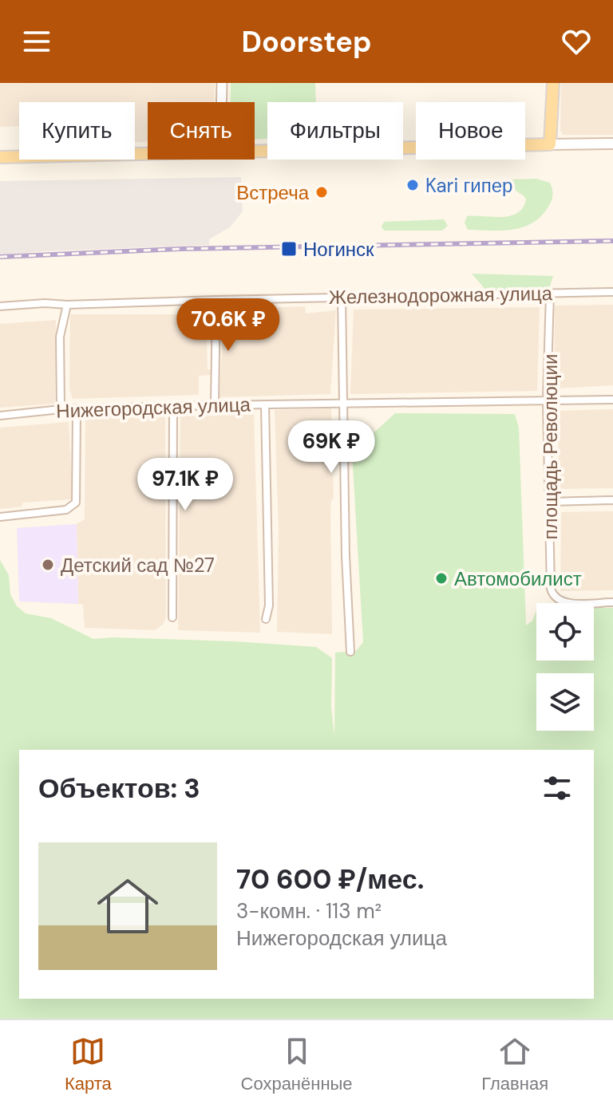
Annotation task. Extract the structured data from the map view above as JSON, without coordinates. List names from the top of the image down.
{
  "streets": {
    "street": ["Железнодорожная улица", "Нижегородская улица", "площадь Революции"]
  },
  "crossings": [
    ["Железнодорожная улица", "площадь Революции"],
    ["Нижегородская улица", "площадь Революции"]
  ],
  "places": {
    "other": [
      "Kari гипер",
      "Встреча",
      "Детский сад №27",
      "Автомобилист"
    ],
    "transit": ["Ногинск"]
  },
  "page": {
    "header": "Doorstep",
    "chip": [
      "Купить",
      "Снять",
      "Фильтры",
      "Новое"
    ],
    "price": ["70.6K ₽", "69K ₽", "97.1K ₽"],
    "heading": "Объектов: 3",
    "list": [
      {
        "name": "70 600 ₽/мес.",
        "note": "3-комн. · 113 m² · Нижегородская улица"
      }
    ],
    "tabs": ["Карта", "Сохранённые", "Главная"]
  }
}
